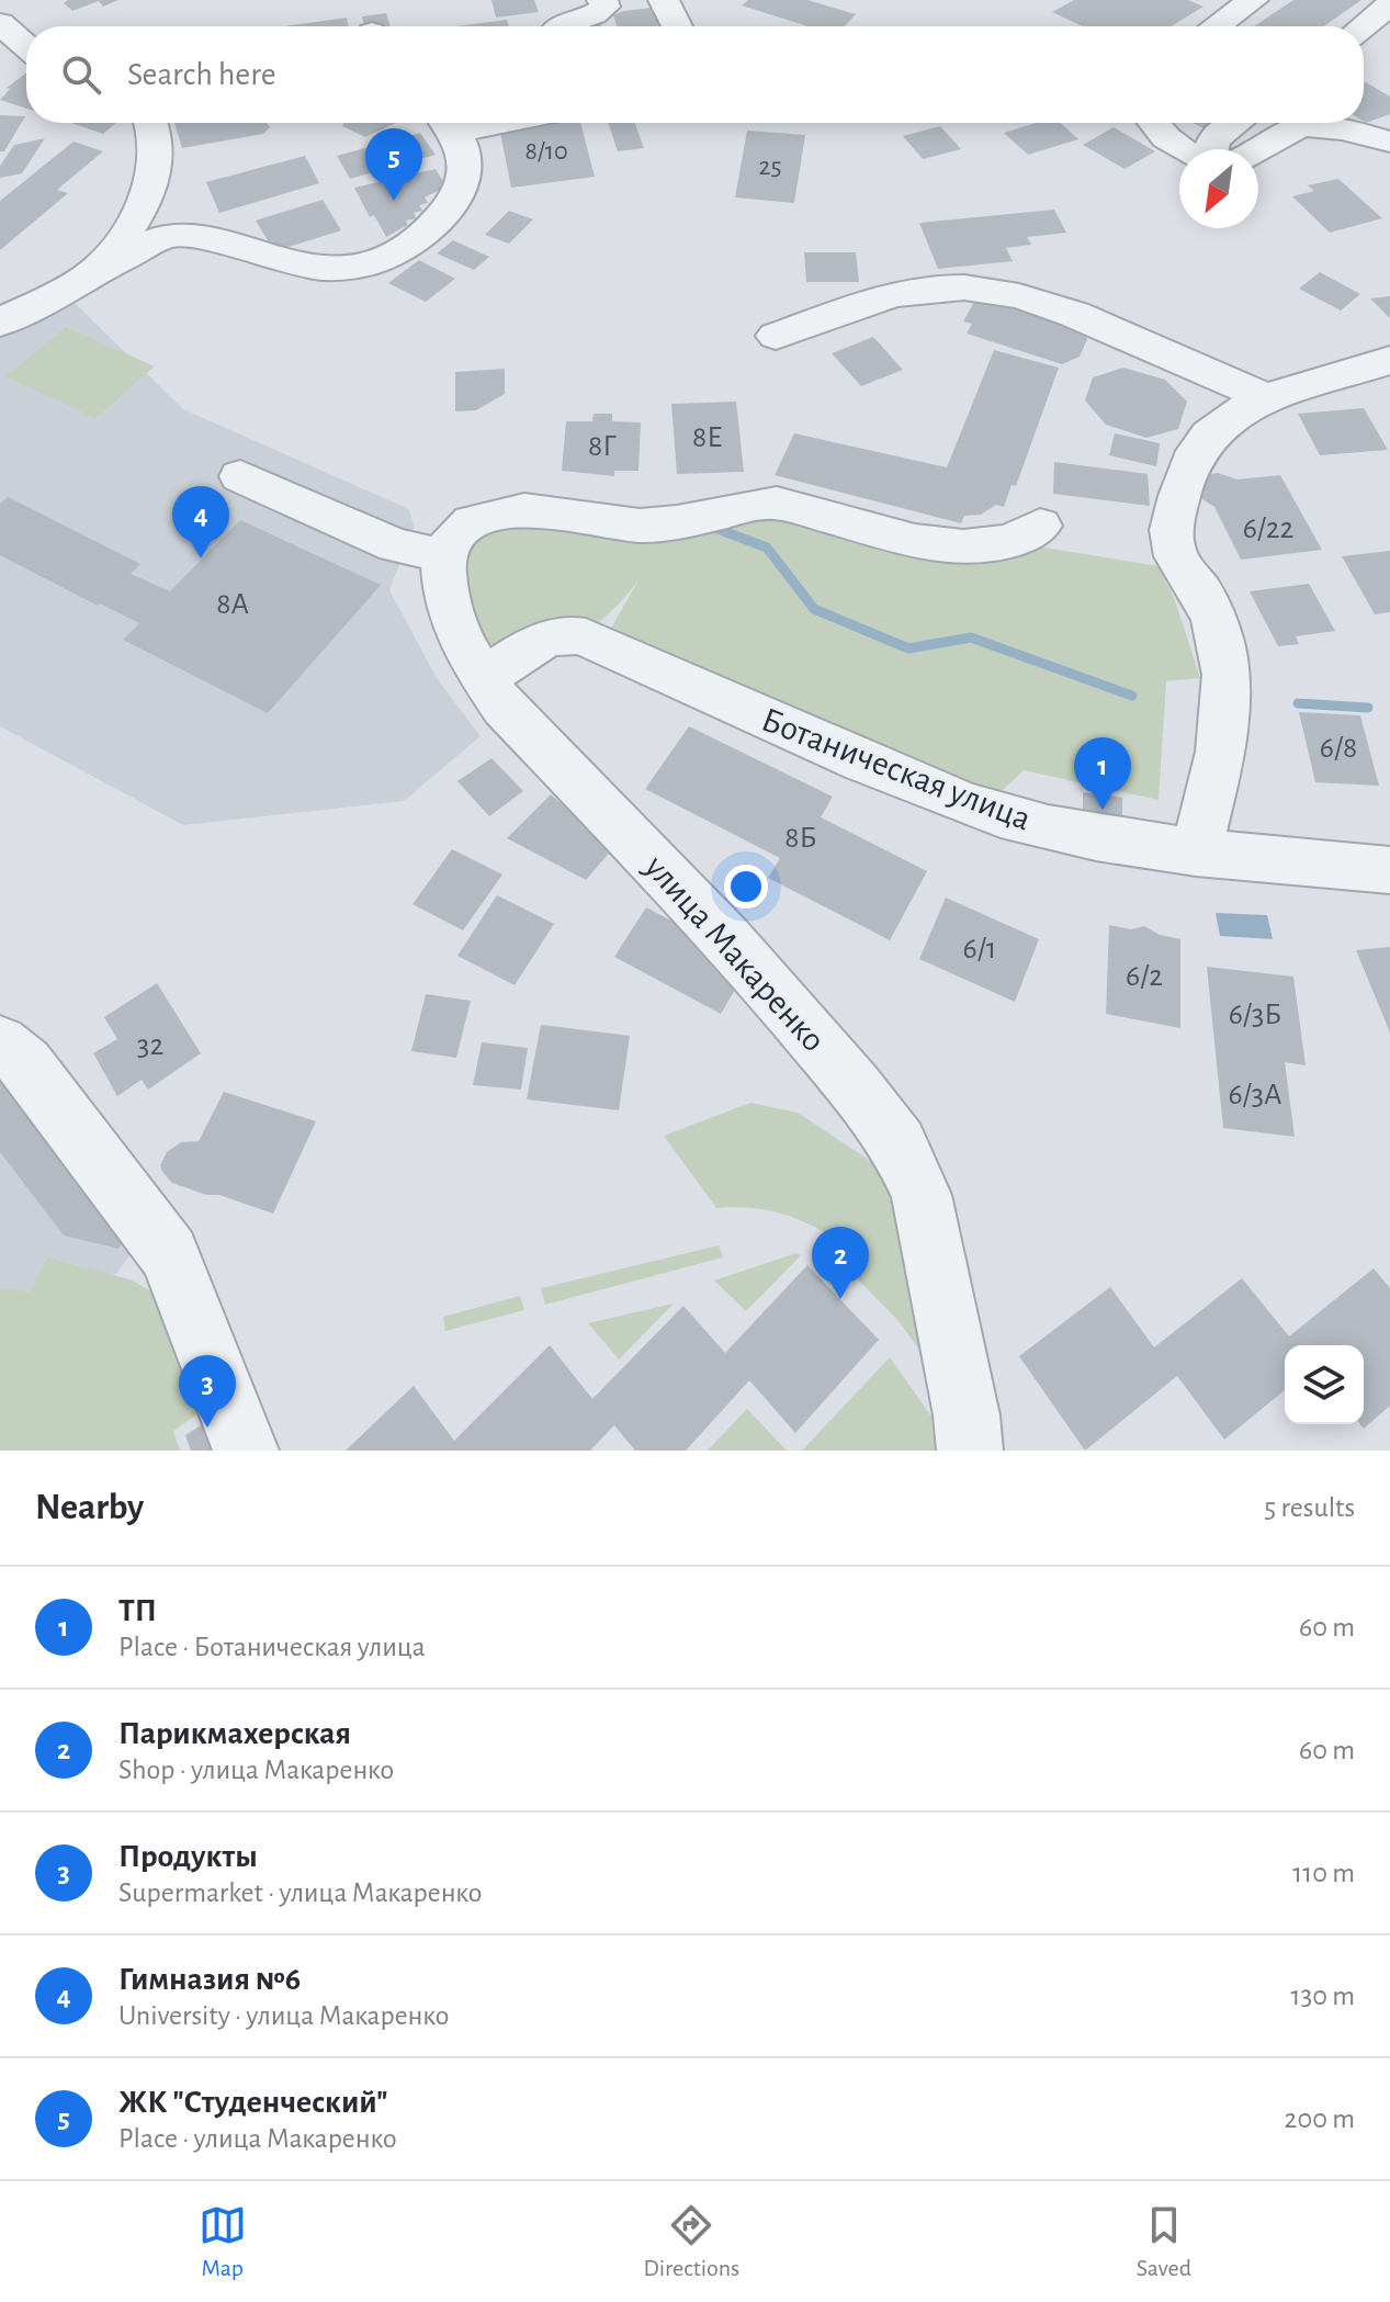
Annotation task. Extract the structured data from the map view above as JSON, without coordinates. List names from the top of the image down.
{
  "streets": {
    "street": ["Ботаническая улица", "улица Макаренко"]
  },
  "crossings": [
    ["Ботаническая улица", "улица Макаренко"]
  ],
  "house_numbers": [
    "8/10",
    "25",
    "8Е",
    "8Г",
    "6/22",
    "8А",
    "6/8",
    "8Б",
    "6/1",
    "6/2",
    "6/3Б",
    "32",
    "6/3А"
  ],
  "north": "bottom left",
  "page": {
    "search": "Search here",
    "pins": [
      "5",
      "4",
      "1",
      "2",
      "3"
    ],
    "heading": ["Nearby", "5 results"],
    "list": [
      {
        "mark": "1",
        "name": "ТП",
        "note": "Place · Ботаническая улица",
        "value": "60 m"
      },
      {
        "mark": "2",
        "name": "Парикмахерская",
        "note": "Shop · улица Макаренко",
        "value": "60 m"
      },
      {
        "mark": "3",
        "name": "Продукты",
        "note": "Supermarket · улица Макаренко",
        "value": "110 m"
      },
      {
        "mark": "4",
        "name": "Гимназия №6",
        "note": "University · улица Макаренко",
        "value": "130 m"
      },
      {
        "mark": "5",
        "name": "ЖК \"Студенческий\"",
        "note": "Place · улица Макаренко",
        "value": "200 m"
      }
    ],
    "nav": ["Map", "Directions", "Saved"]
  }
}
